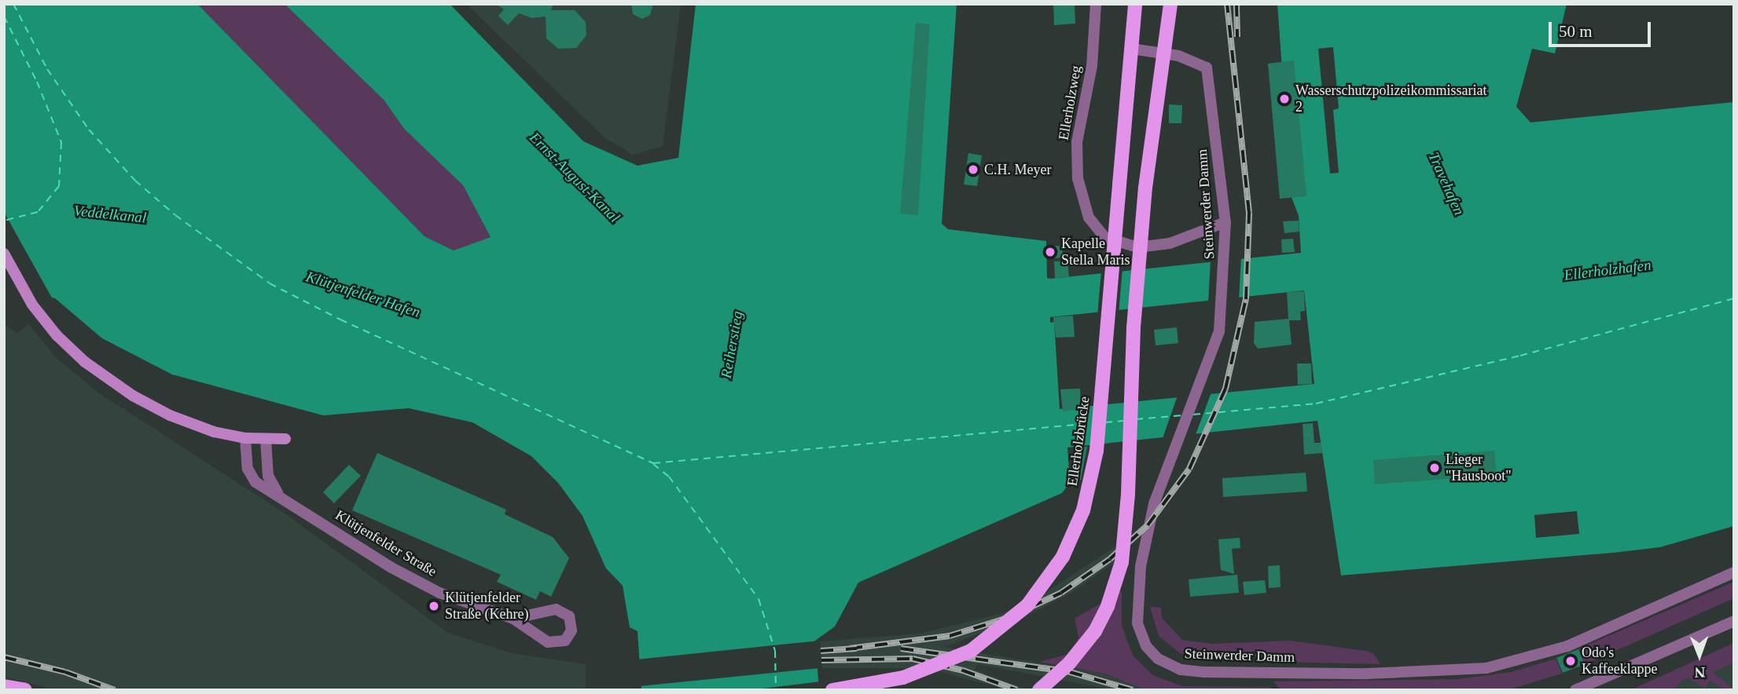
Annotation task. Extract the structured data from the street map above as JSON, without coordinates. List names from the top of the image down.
{
  "streets": {
    "main road": ["Ellerholzbrücke"],
    "street": ["Ellerholzweg", "Steinwerder Damm", "Klütjenfelder Straße"]
  },
  "crossings": [
    ["Ellerholzweg", "Steinwerder Damm"],
    ["Steinwerder Damm", "Ellerholzbrücke"]
  ],
  "water": [
    "Ernst-August-Kanal",
    "Travehafen",
    "Veddelkanal",
    "Ellerholzhafen",
    "Klütjenfelder Hafen",
    "Reiherstieg"
  ],
  "places": [
    "Wasserschutzpolizeikommissariat 2",
    "C.H. Meyer",
    "Kapelle Stella Maris",
    "Lieger \"Hausboot\"",
    "Klütjenfelder Straße (Kehre)",
    "Odo's Kaffeeklappe"
  ],
  "scale_bar": "50 m",
  "north": "bottom"
}
